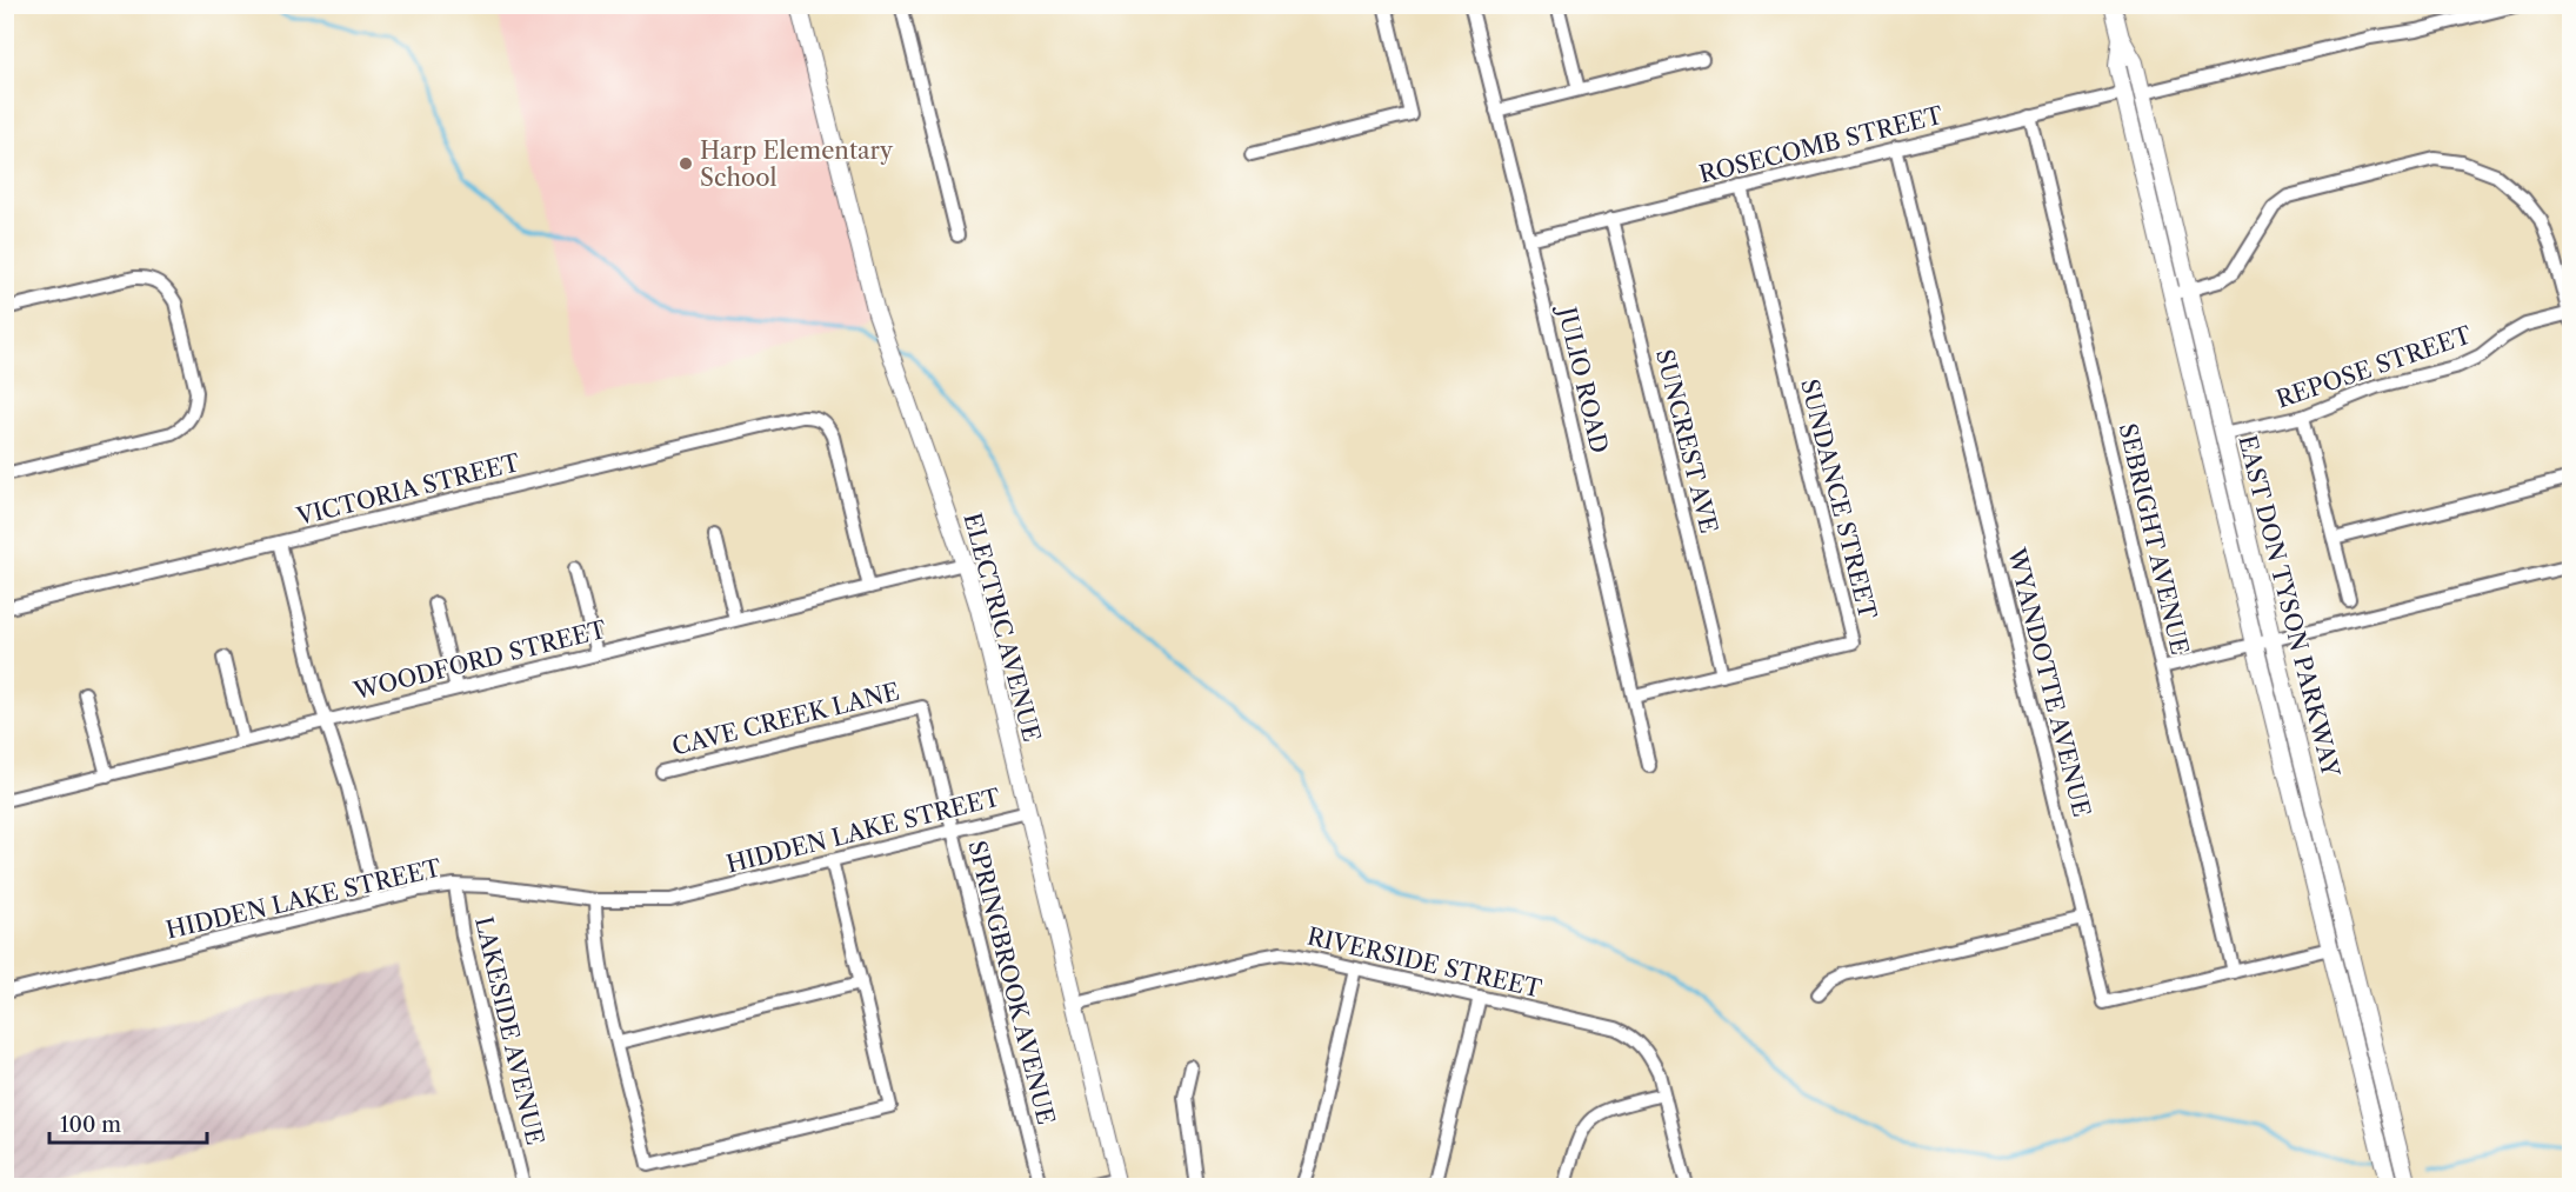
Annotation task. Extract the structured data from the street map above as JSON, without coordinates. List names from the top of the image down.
{
  "streets": {
    "main road": ["EAST DON TYSON PARKWAY", "ELECTRIC AVENUE"],
    "street": [
      "ROSECOMB STREET",
      "REPOSE STREET",
      "JULIO ROAD",
      "SUNCREST AVE",
      "VICTORIA STREET",
      "SUNDANCE STREET",
      "SEBRIGHT AVENUE",
      "WOODFORD STREET",
      "WYANDOTTE AVENUE",
      "CAVE CREEK LANE",
      "HIDDEN LAKE STREET",
      "RIVERSIDE STREET",
      "SPRINGBROOK AVENUE",
      "LAKESIDE AVENUE"
    ]
  },
  "crossings": [
    ["ROSECOMB STREET", "JULIO ROAD"],
    ["ROSECOMB STREET", "SUNCREST AVE"],
    ["ROSECOMB STREET", "SUNDANCE STREET"],
    ["ROSECOMB STREET", "SEBRIGHT AVENUE"],
    ["ROSECOMB STREET", "EAST DON TYSON PARKWAY"],
    ["ROSECOMB STREET", "WYANDOTTE AVENUE"],
    ["REPOSE STREET", "EAST DON TYSON PARKWAY"],
    ["JULIO ROAD", "SUNDANCE STREET"],
    ["SUNCREST AVE", "SUNDANCE STREET"],
    ["VICTORIA STREET", "WOODFORD STREET"],
    ["SEBRIGHT AVENUE", "WYANDOTTE AVENUE"],
    ["EAST DON TYSON PARKWAY", "WYANDOTTE AVENUE"],
    ["ELECTRIC AVENUE", "WOODFORD STREET"],
    ["ELECTRIC AVENUE", "HIDDEN LAKE STREET"],
    ["ELECTRIC AVENUE", "RIVERSIDE STREET"],
    ["CAVE CREEK LANE", "SPRINGBROOK AVENUE"],
    ["HIDDEN LAKE STREET", "SPRINGBROOK AVENUE"],
    ["HIDDEN LAKE STREET", "LAKESIDE AVENUE"]
  ],
  "places": ["Harp Elementary School"],
  "scale_bar": "100 m"
}
